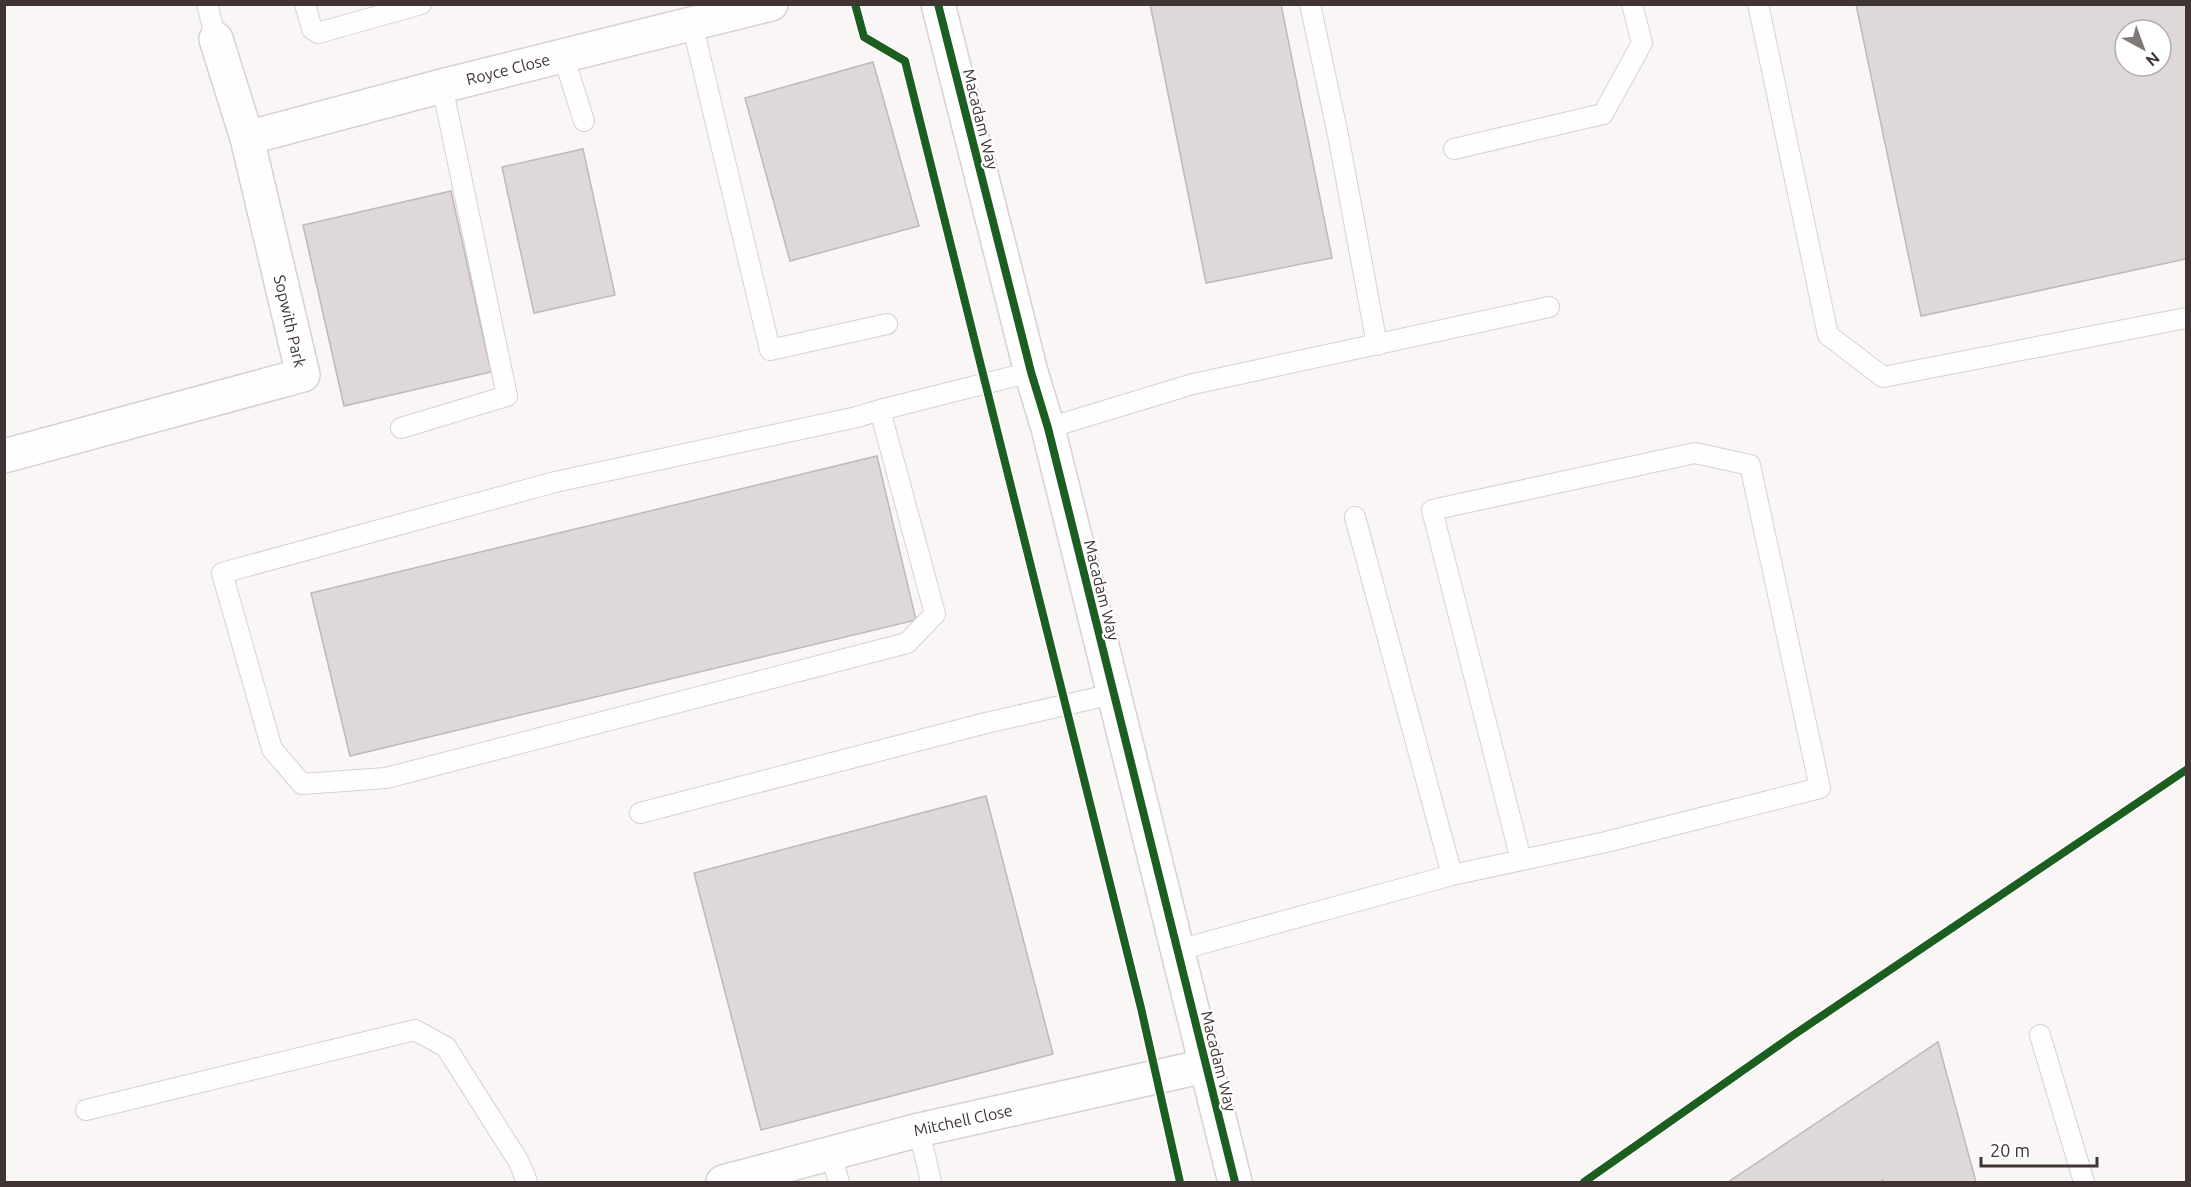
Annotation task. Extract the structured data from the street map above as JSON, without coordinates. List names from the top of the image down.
{
  "streets": {
    "street": [
      "Royce Close",
      "Macadam Way",
      "Sopwith Park",
      "Mitchell Close"
    ]
  },
  "crossings": [
    ["Royce Close", "Sopwith Park"],
    ["Macadam Way", "Mitchell Close"]
  ],
  "scale_bar": "20 m",
  "north": "bottom right"
}
